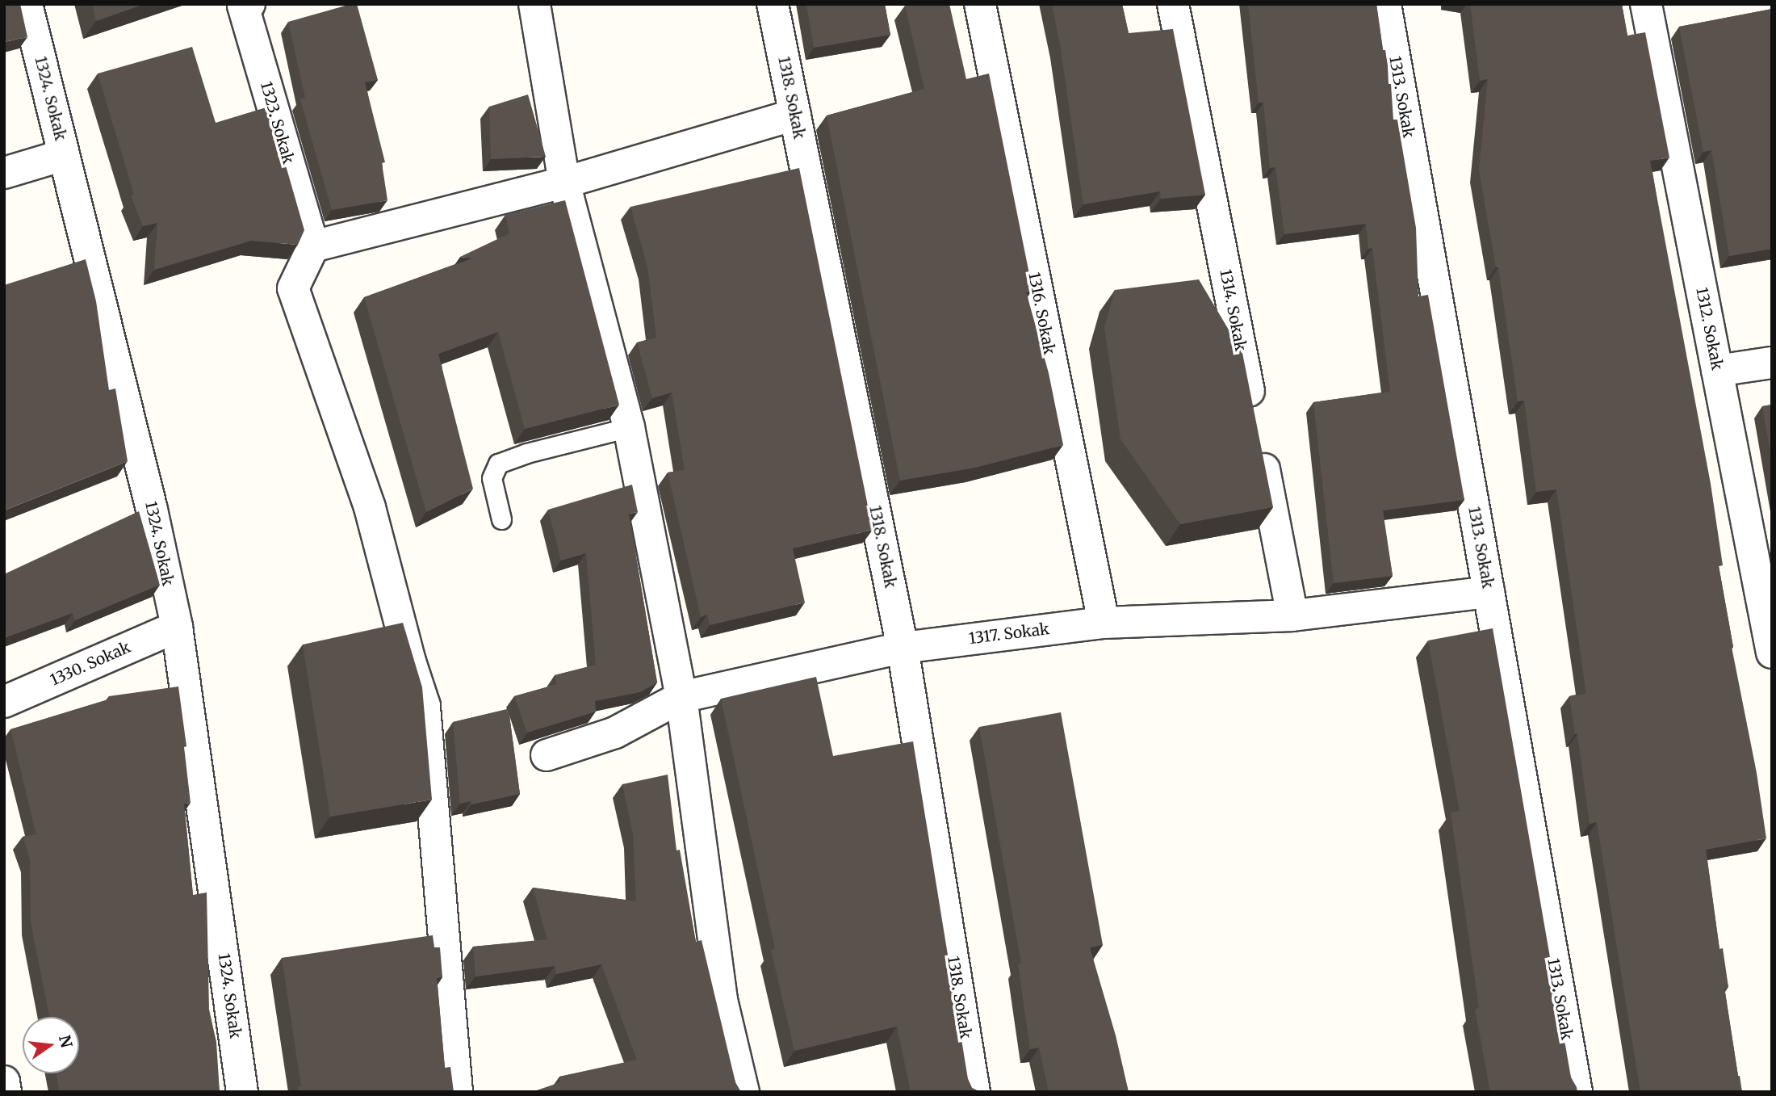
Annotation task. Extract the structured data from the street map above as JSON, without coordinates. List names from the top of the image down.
{
  "streets": {
    "street": [
      "1313. Sokak",
      "1318. Sokak",
      "1324. Sokak",
      "1323. Sokak",
      "1314. Sokak",
      "1316. Sokak",
      "1312. Sokak",
      "1317. Sokak",
      "1330. Sokak"
    ]
  },
  "crossings": [
    ["1313. Sokak", "1317. Sokak"],
    ["1318. Sokak", "1317. Sokak"],
    ["1324. Sokak", "1330. Sokak"],
    ["1314. Sokak", "1317. Sokak"],
    ["1316. Sokak", "1317. Sokak"]
  ],
  "north": "right"
}
